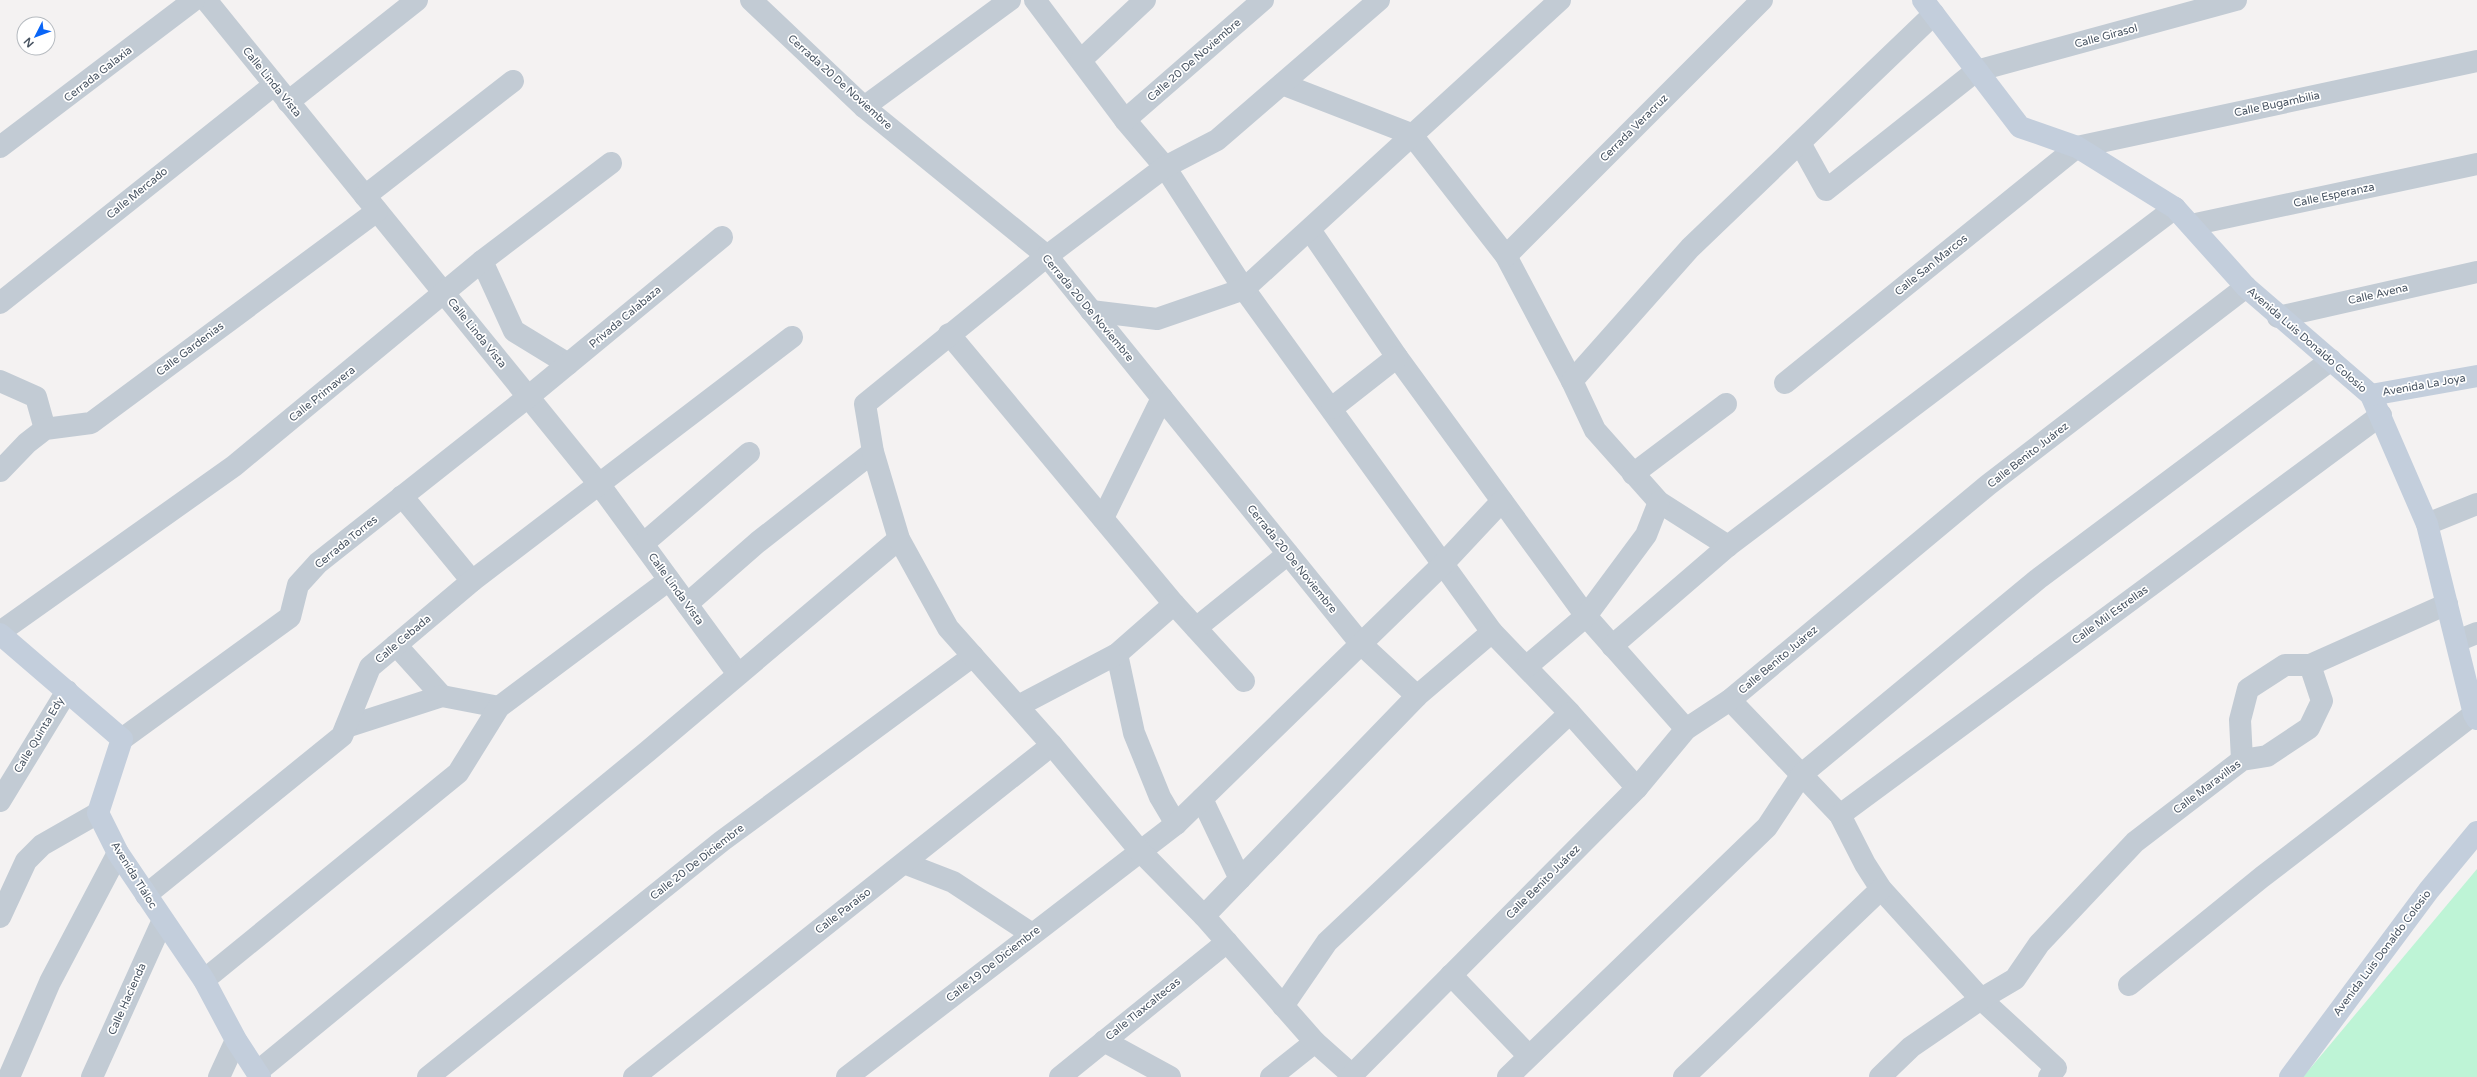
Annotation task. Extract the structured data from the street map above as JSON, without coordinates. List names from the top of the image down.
{
  "streets": {
    "main road": ["Avenida Luis Donaldo Colosio", "Avenida La Joya", "Avenida Tláloc"],
    "street": [
      "Calle Girasol",
      "Calle 20 De Noviembre",
      "Cerrada Galaxia",
      "Calle Linda Vista",
      "Cerrada 20 De Noviembre",
      "Calle Bugambilia",
      "Cerrada Veracruz",
      "Calle Mercado",
      "Calle Esperanza",
      "Calle San Marcos",
      "Calle Avena",
      "Privada Calabaza",
      "Calle Gardenias",
      "Calle Primavera",
      "Calle Benito Juárez",
      "Cerrada Torres",
      "Calle Mil Estrellas",
      "Calle Cebada",
      "Calle Quinta Edy",
      "Calle Maravillas",
      "Calle 20 De Diciembre",
      "Calle Paraíso",
      "Calle 19 De Diciembre",
      "Calle Hacienda",
      "Calle Tlaxcaltecas"
    ]
  },
  "crossings": [
    ["Calle Girasol", "Avenida Luis Donaldo Colosio"],
    ["Calle Linda Vista", "Calle Mercado"],
    ["Calle Linda Vista", "Privada Calabaza"],
    ["Calle Linda Vista", "Calle Gardenias"],
    ["Calle Linda Vista", "Calle Primavera"],
    ["Calle Linda Vista", "Cerrada Torres"],
    ["Calle Linda Vista", "Calle Cebada"],
    ["Cerrada 20 De Noviembre", "Calle 19 De Diciembre"],
    ["Calle Bugambilia", "Calle San Marcos"],
    ["Calle Bugambilia", "Avenida Luis Donaldo Colosio"],
    ["Calle Esperanza", "Avenida Luis Donaldo Colosio"],
    ["Calle San Marcos", "Avenida Luis Donaldo Colosio"],
    ["Calle Avena", "Avenida Luis Donaldo Colosio"],
    ["Privada Calabaza", "Cerrada Torres"],
    ["Avenida Luis Donaldo Colosio", "Avenida La Joya"],
    ["Avenida Luis Donaldo Colosio", "Calle Benito Juárez"],
    ["Avenida Luis Donaldo Colosio", "Calle Mil Estrellas"],
    ["Calle Cebada", "Avenida Tláloc"],
    ["Avenida Tláloc", "Calle Hacienda"]
  ],
  "north": "bottom left"
}
